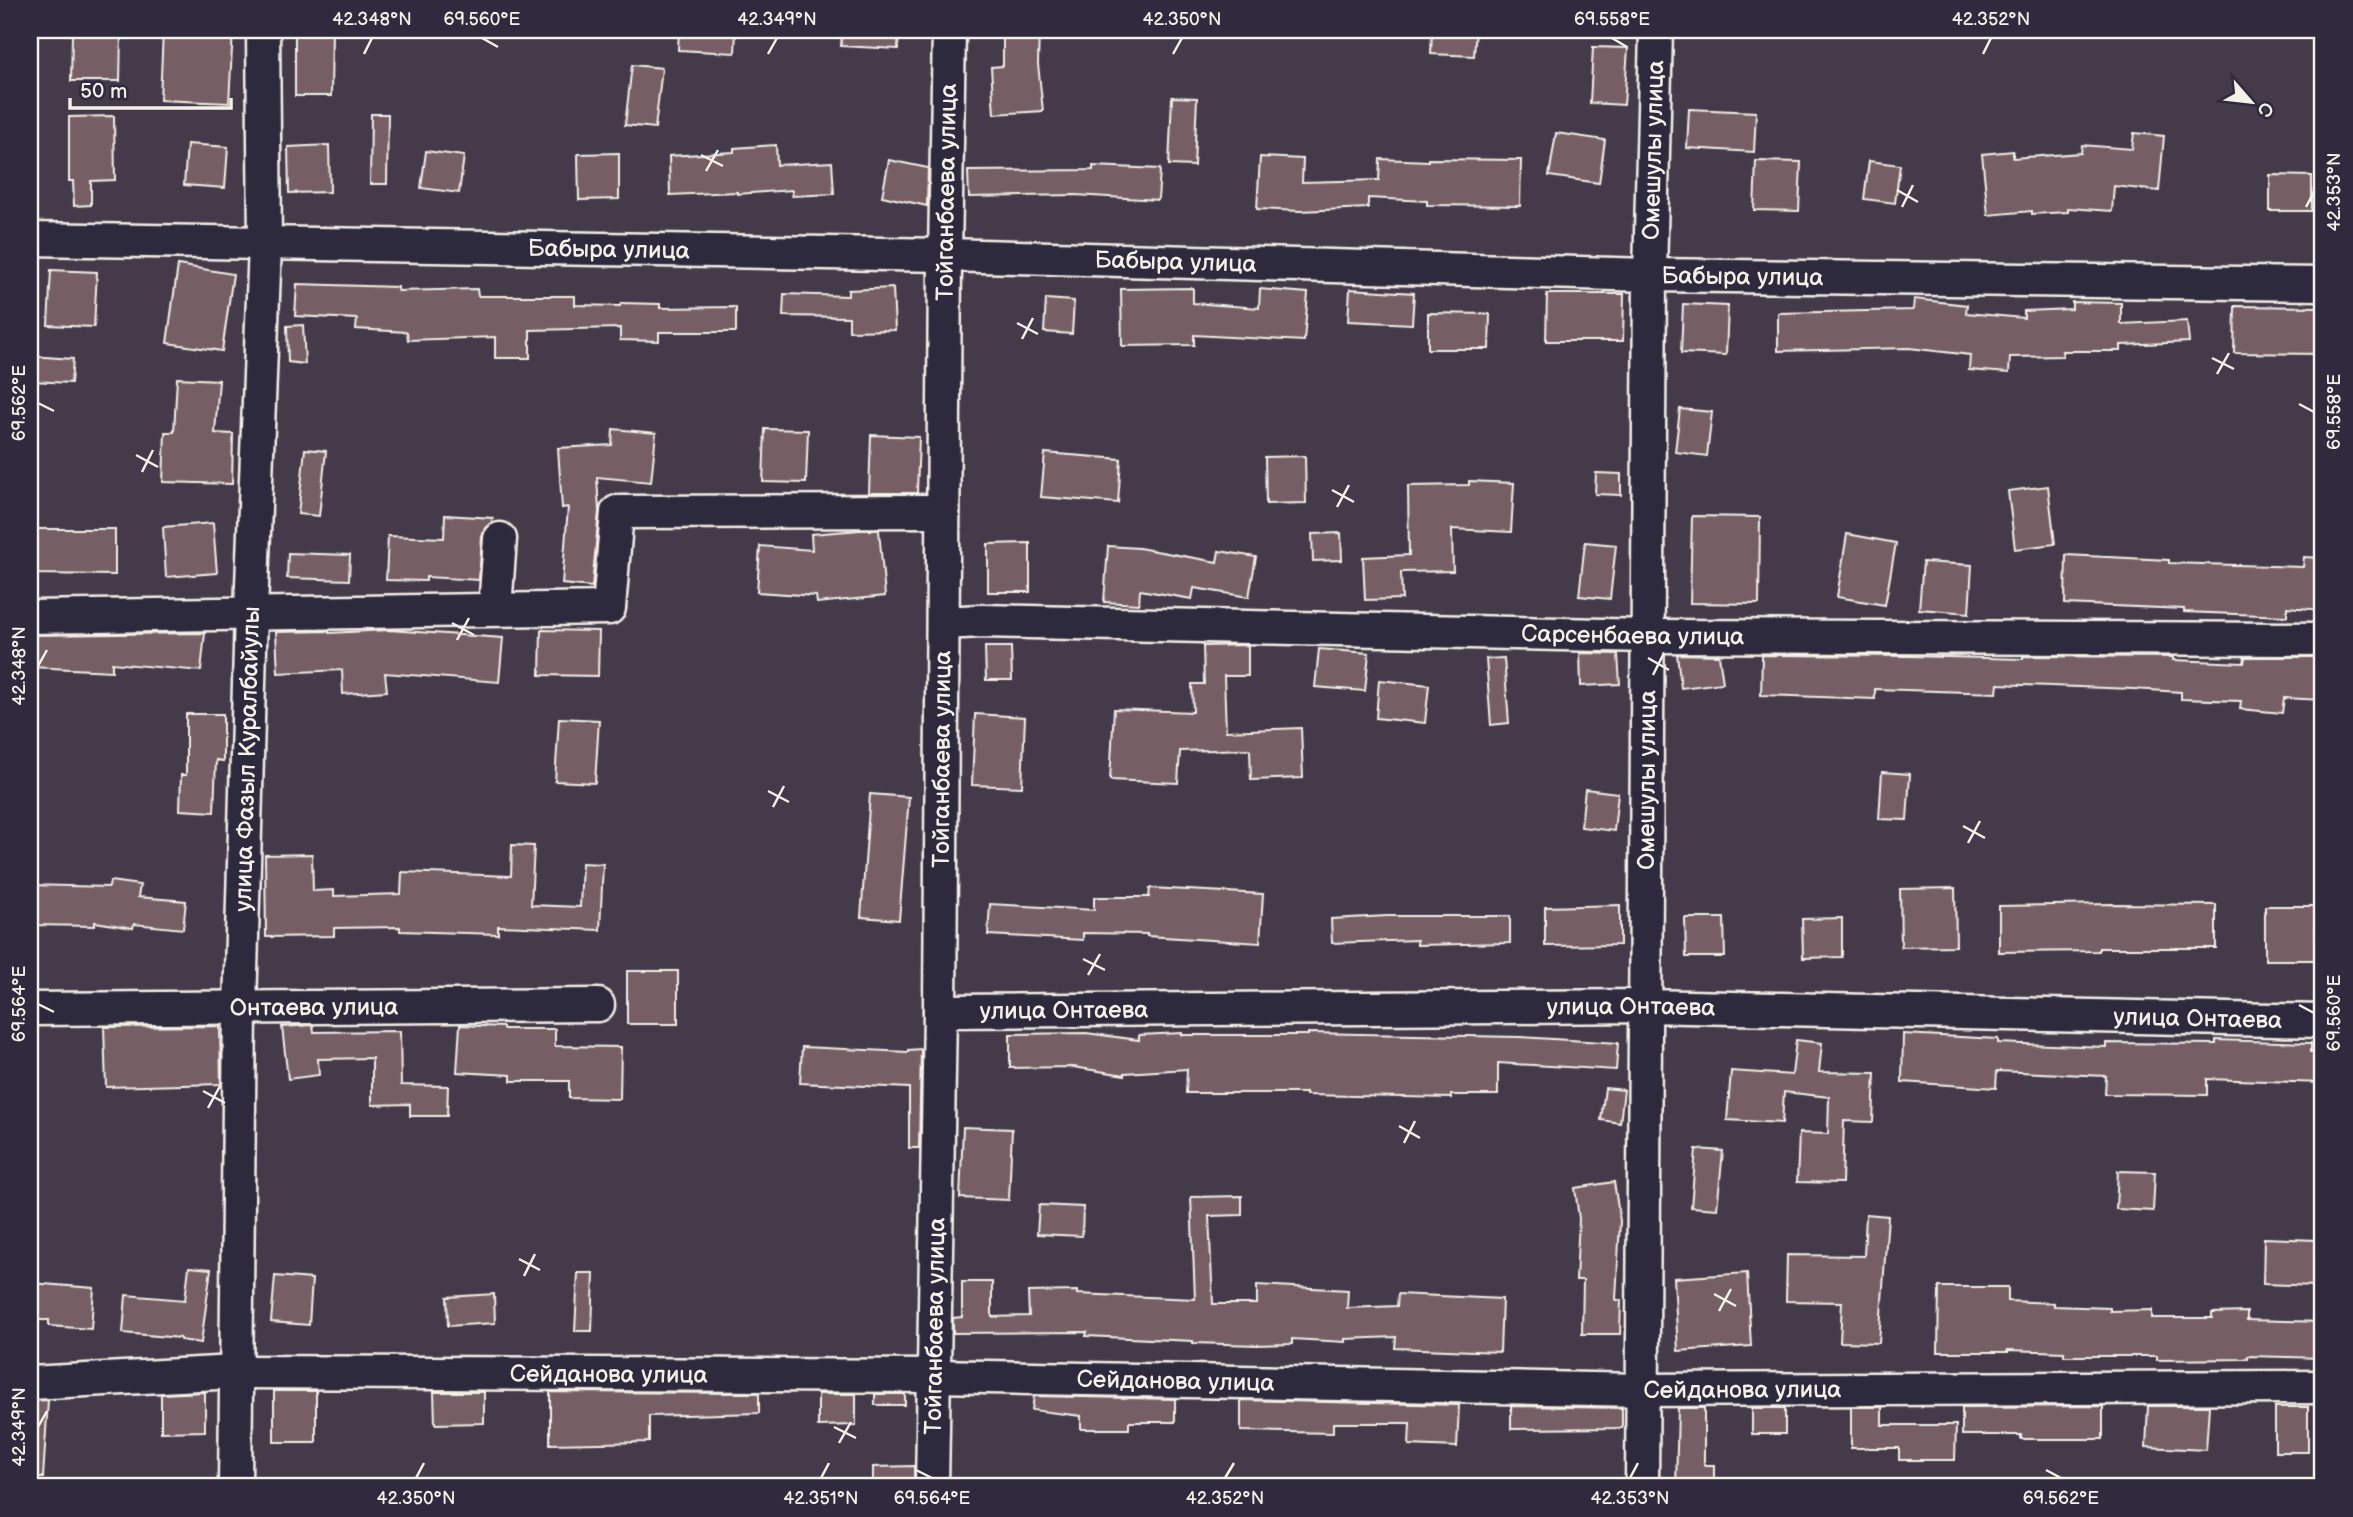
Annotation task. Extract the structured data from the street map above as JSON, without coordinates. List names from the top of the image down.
{
  "streets": {
    "street": [
      "Омешулы улица",
      "Тойганбаева улица",
      "Бабыра улица",
      "Сарсенбаева улица",
      "улица Фазыл Куралбайулы",
      "Онтаева улица",
      "улица Онтаева",
      "Сейданова улица"
    ]
  },
  "crossings": [
    ["Омешулы улица", "Бабыра улица"],
    ["Омешулы улица", "Сарсенбаева улица"],
    ["Омешулы улица", "улица Онтаева"],
    ["Омешулы улица", "Сейданова улица"],
    ["Тойганбаева улица", "Бабыра улица"],
    ["Тойганбаева улица", "Сарсенбаева улица"],
    ["Тойганбаева улица", "улица Онтаева"],
    ["Тойганбаева улица", "Сейданова улица"],
    ["Бабыра улица", "улица Фазыл Куралбайулы"],
    ["улица Фазыл Куралбайулы", "Онтаева улица"],
    ["улица Фазыл Куралбайулы", "Сейданова улица"]
  ],
  "scale_bar": "50 m",
  "north": "bottom right",
  "coordinates": [
    "42.348°N",
    "69.560°E",
    "42.349°N",
    "42.350°N",
    "69.558°E",
    "42.352°N",
    "42.353°N",
    "69.562°E",
    "69.564°E",
    "42.351°N"
  ]
}
